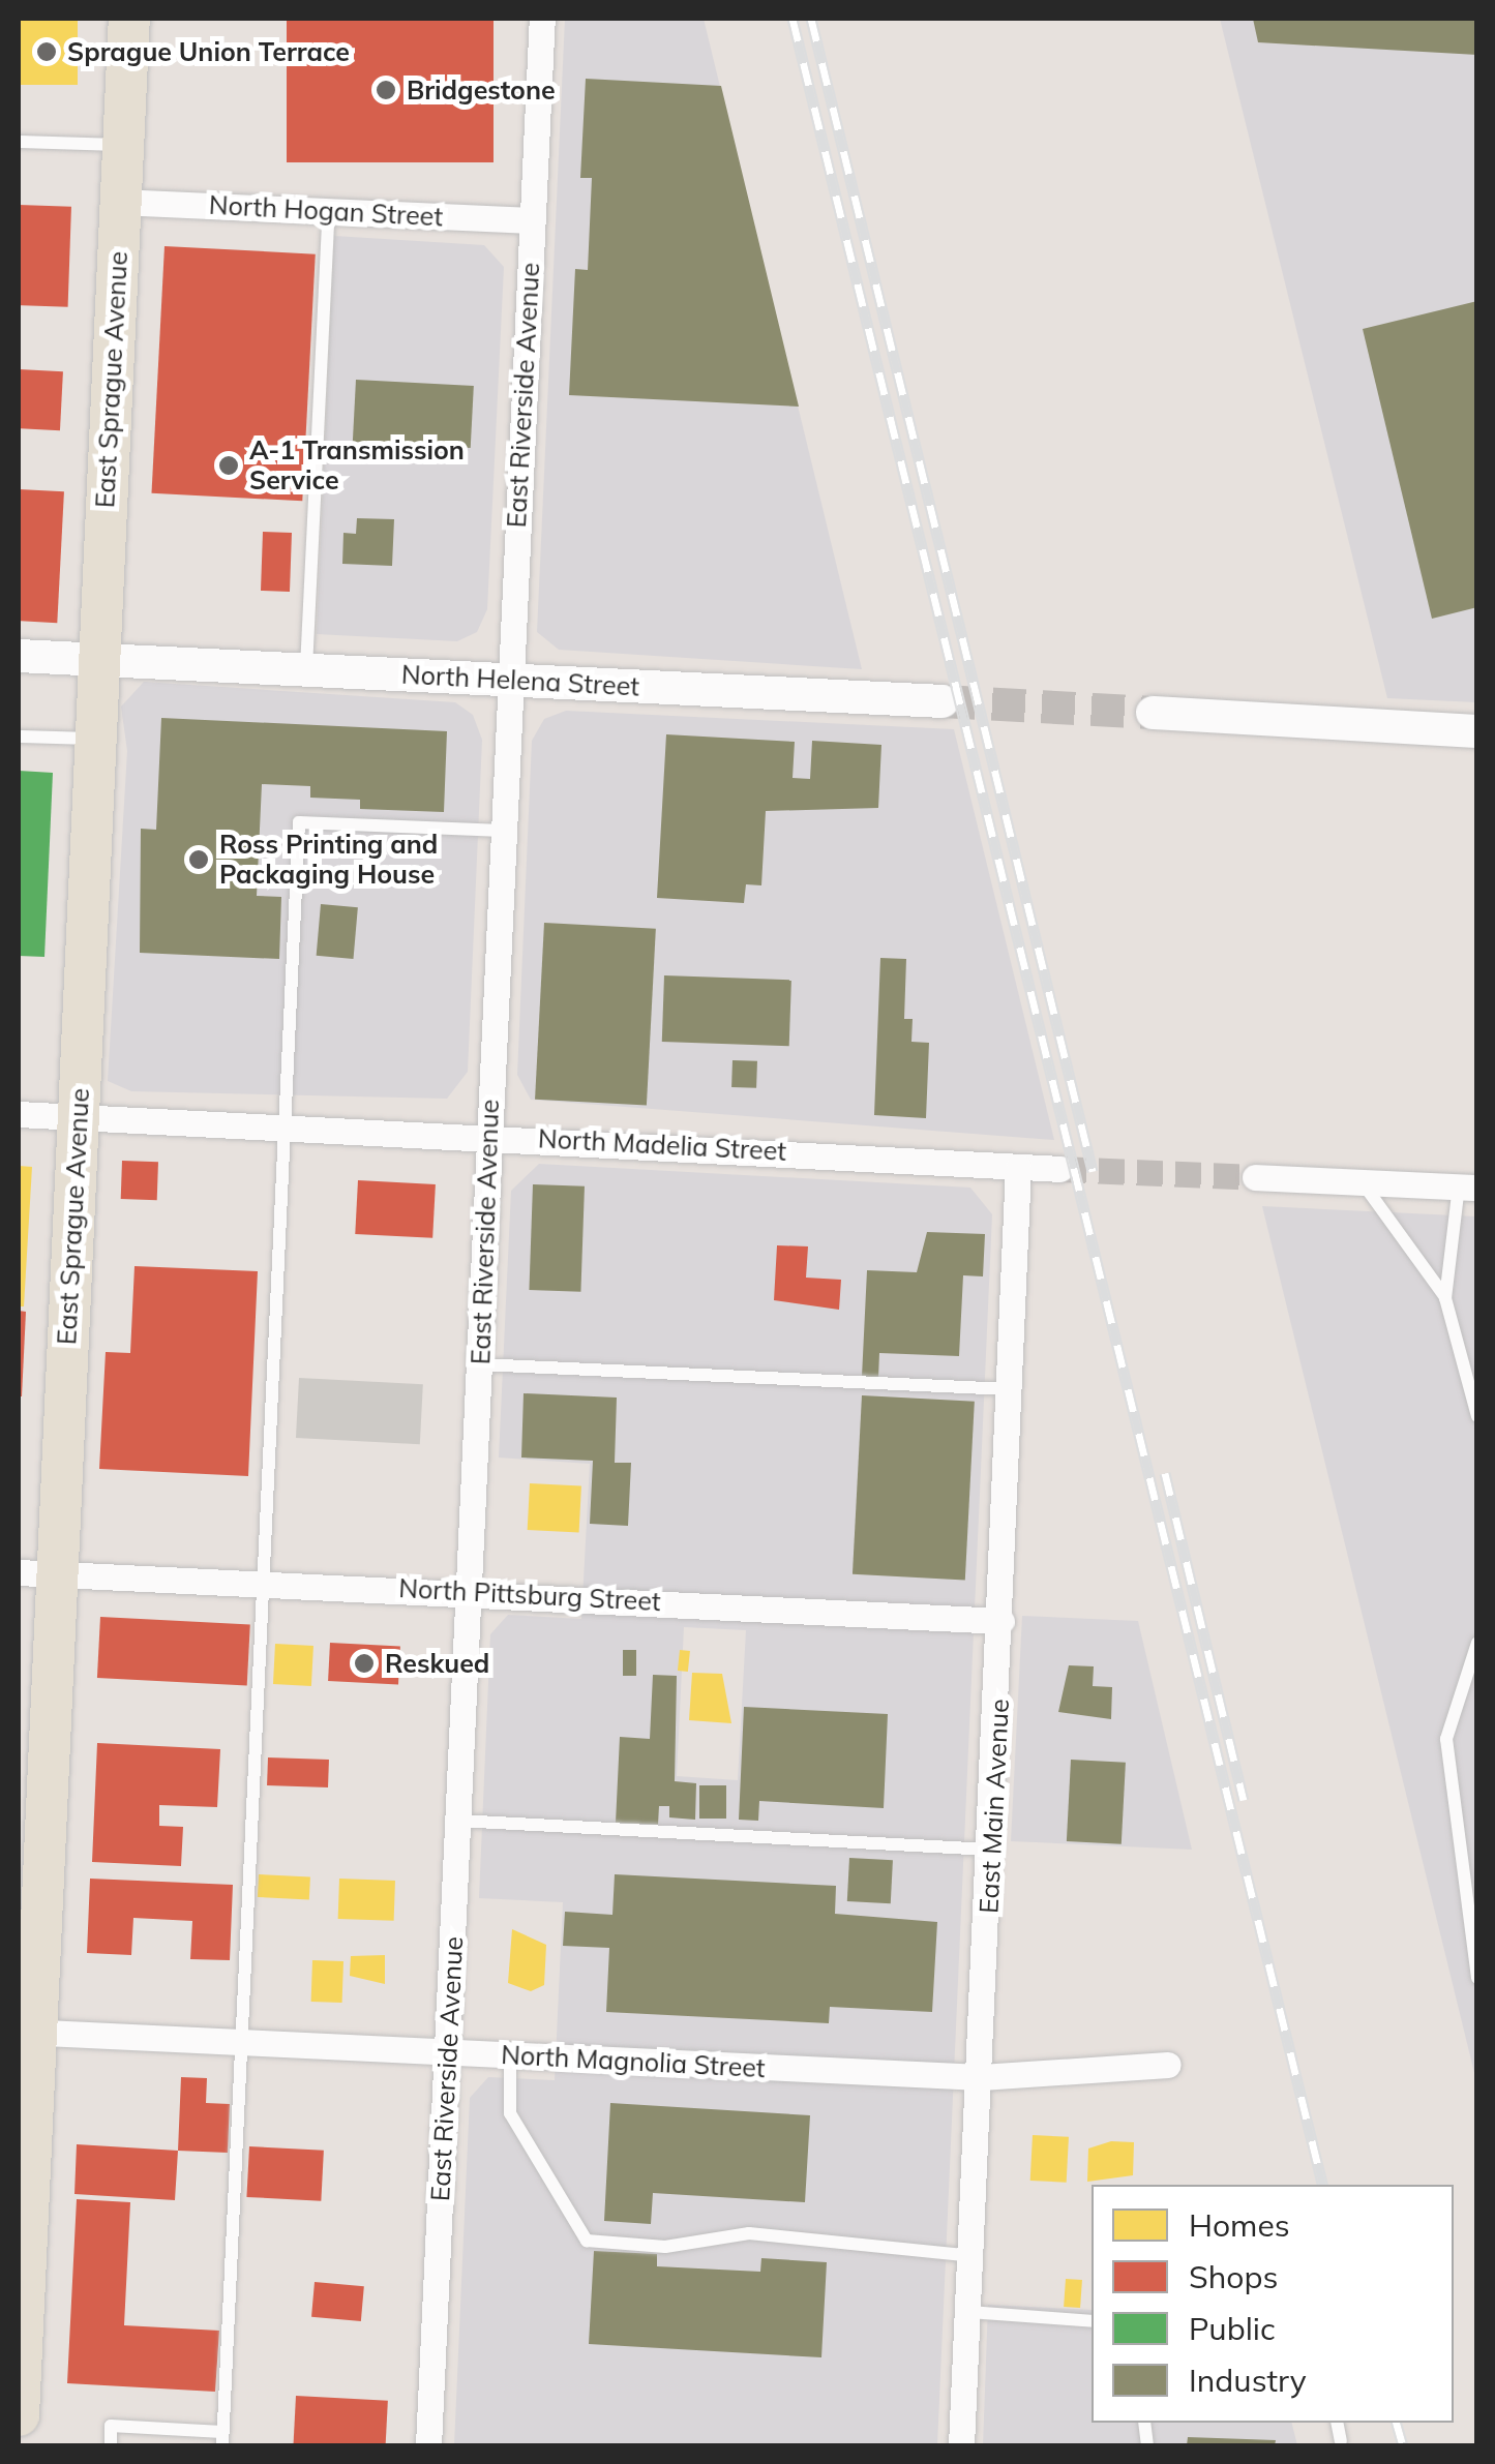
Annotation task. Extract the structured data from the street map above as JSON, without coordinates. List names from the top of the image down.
{
  "streets": {
    "main road": ["East Sprague Avenue"],
    "street": [
      "North Hogan Street",
      "East Riverside Avenue",
      "North Helena Street",
      "North Madelia Street",
      "North Pittsburg Street",
      "East Main Avenue",
      "North Magnolia Street"
    ]
  },
  "crossings": [
    ["North Hogan Street", "East Sprague Avenue"],
    ["North Hogan Street", "East Riverside Avenue"],
    ["East Sprague Avenue", "North Helena Street"],
    ["East Sprague Avenue", "North Madelia Street"],
    ["East Sprague Avenue", "North Pittsburg Street"],
    ["East Sprague Avenue", "North Magnolia Street"],
    ["East Riverside Avenue", "North Helena Street"],
    ["East Riverside Avenue", "North Madelia Street"],
    ["East Riverside Avenue", "North Pittsburg Street"],
    ["East Riverside Avenue", "North Magnolia Street"],
    ["North Madelia Street", "East Main Avenue"],
    ["North Pittsburg Street", "East Main Avenue"],
    ["East Main Avenue", "North Magnolia Street"]
  ],
  "places": [
    "Sprague Union Terrace",
    "Bridgestone",
    "A-1 Transmission Service",
    "Ross Printing and Packaging House",
    "Reskued"
  ],
  "legend": [
    "Homes",
    "Shops",
    "Public",
    "Industry"
  ]
}
